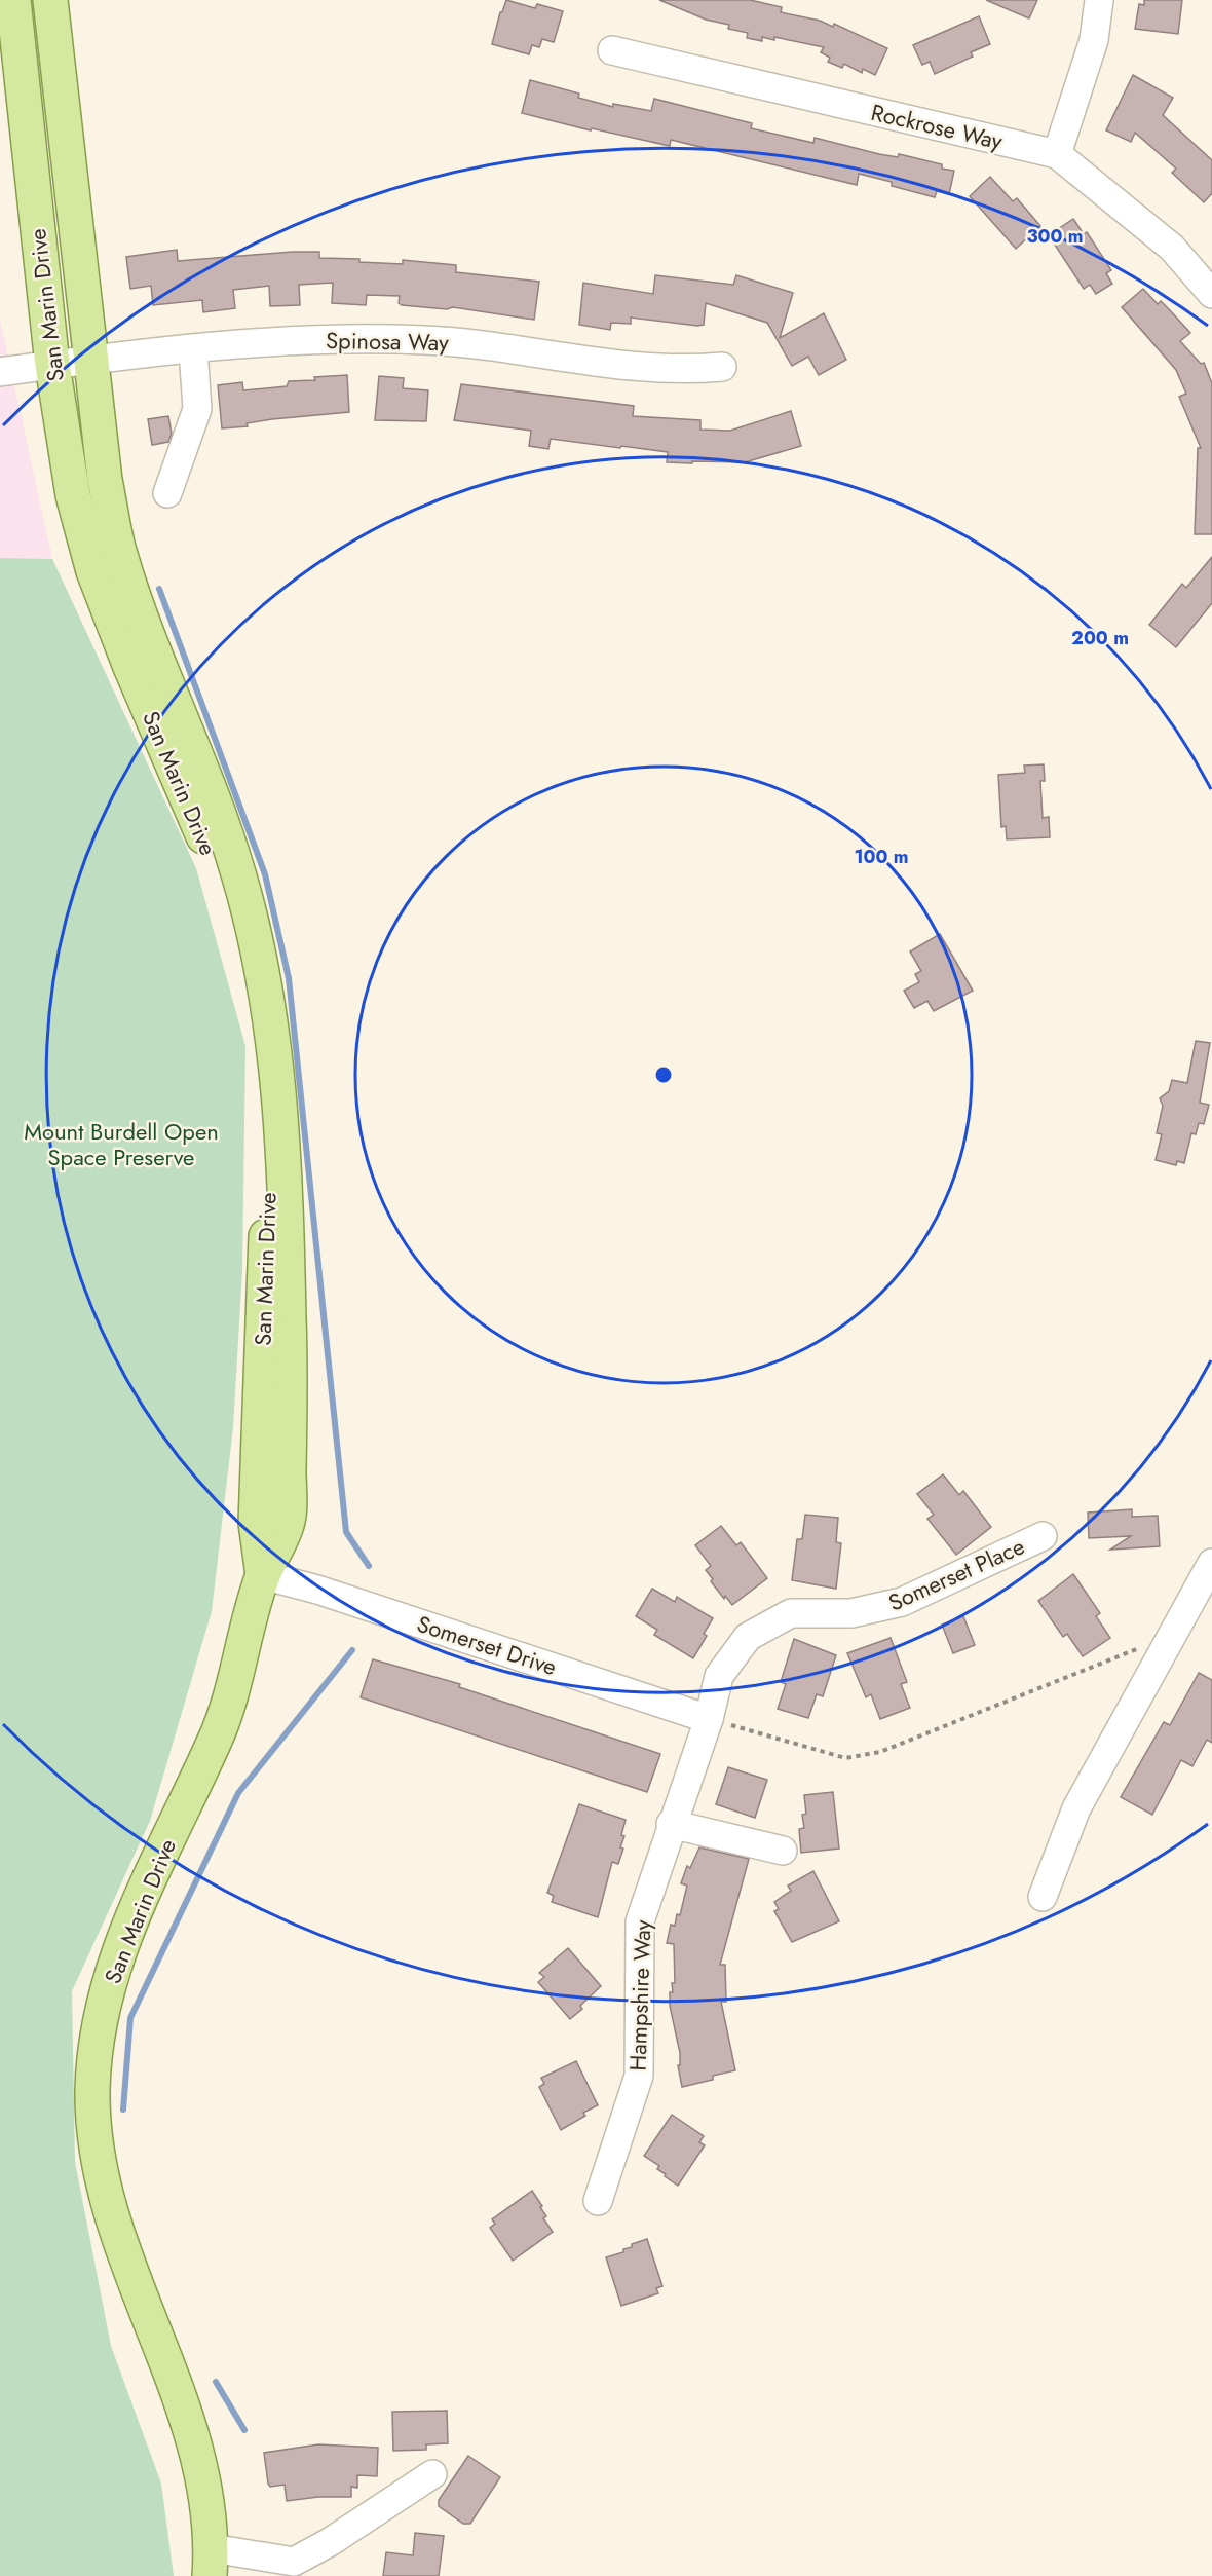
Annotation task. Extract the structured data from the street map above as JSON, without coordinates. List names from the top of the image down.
{
  "streets": {
    "main road": ["San Marin Drive"],
    "street": [
      "Rockrose Way",
      "Spinosa Way",
      "Somerset Place",
      "Somerset Drive",
      "Hampshire Way"
    ]
  },
  "crossings": [
    ["San Marin Drive", "Spinosa Way"],
    ["San Marin Drive", "Somerset Drive"],
    ["Somerset Place", "Somerset Drive"],
    ["Somerset Place", "Hampshire Way"],
    ["Somerset Drive", "Hampshire Way"]
  ],
  "parks": ["Mount Burdell Open Space Preserve"],
  "rings": ["300 m", "200 m", "100 m"]
}
